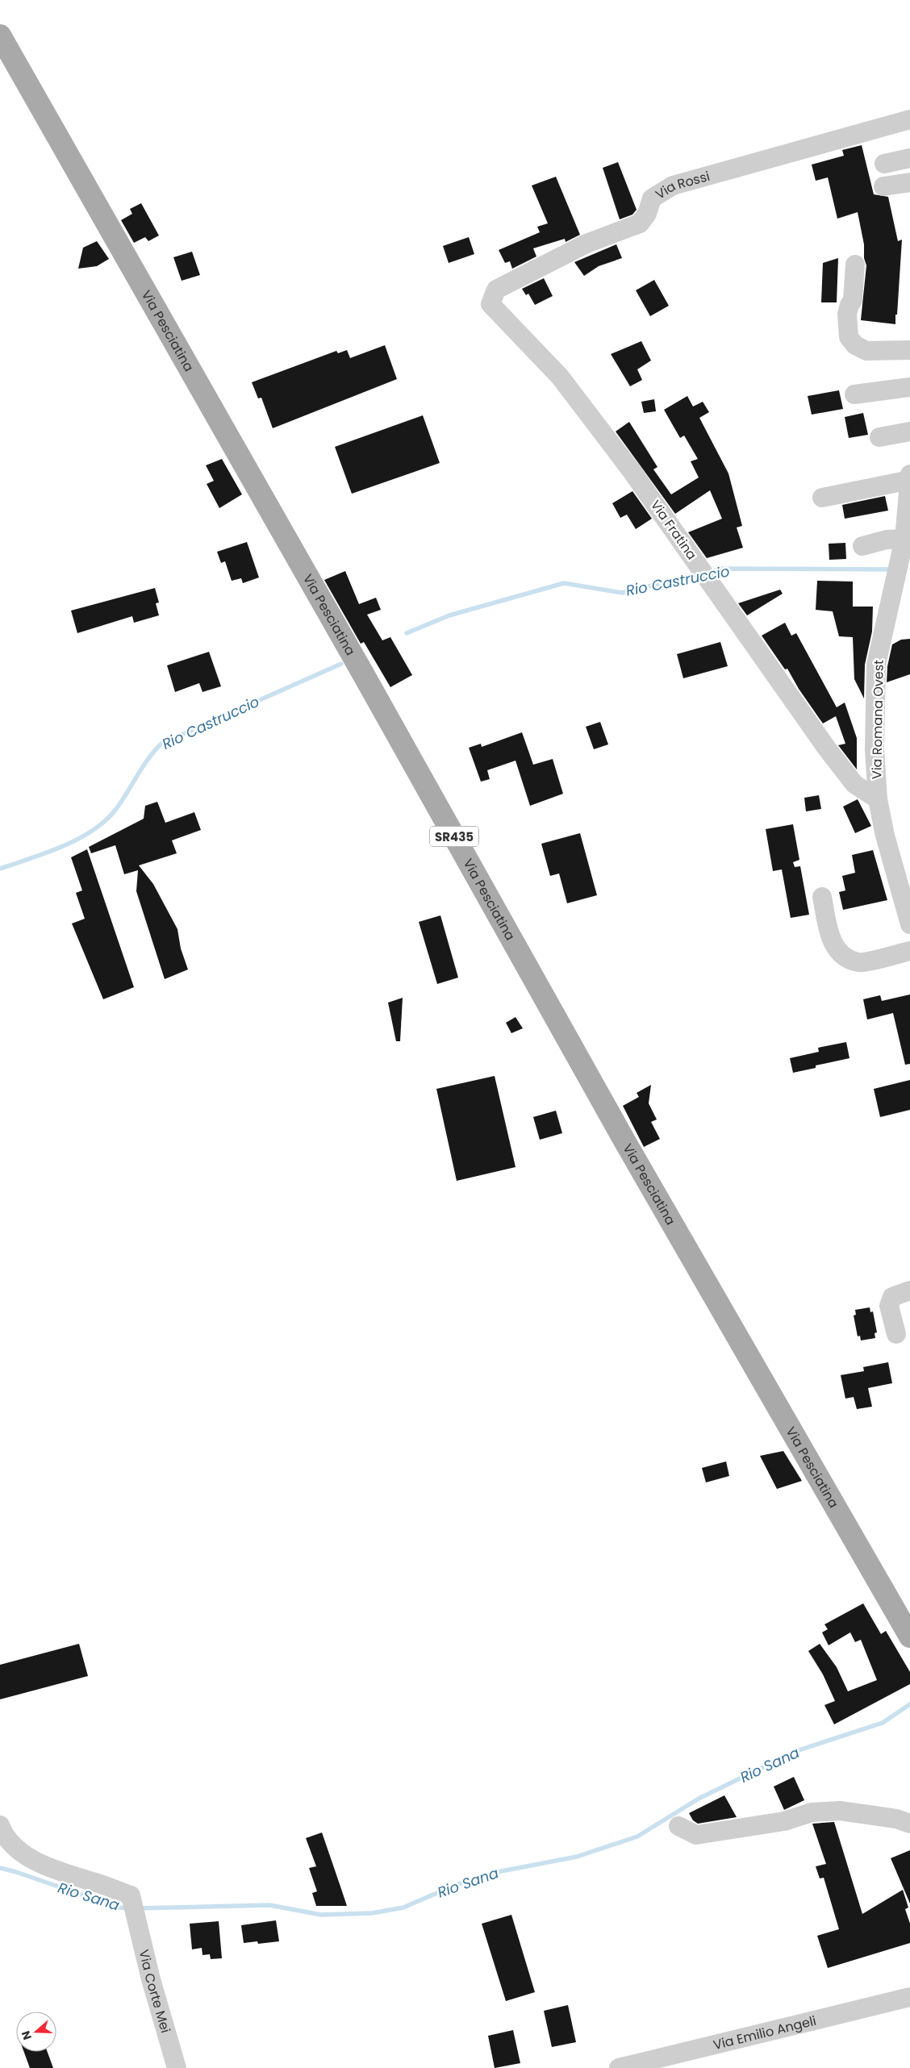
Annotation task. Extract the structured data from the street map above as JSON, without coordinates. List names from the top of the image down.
{
  "streets": {
    "main road": ["Via Pesciatina", "SR435"],
    "street": [
      "Via Rossi",
      "Via Fratina",
      "Via Romana Ovest",
      "Via Corte Mei",
      "Via Emilio Angeli"
    ]
  },
  "crossings": [
    ["Via Rossi", "Via Fratina"],
    ["Via Fratina", "Via Romana Ovest"]
  ],
  "water": ["Rio Castruccio", "Rio Sana"],
  "north": "left"
}
